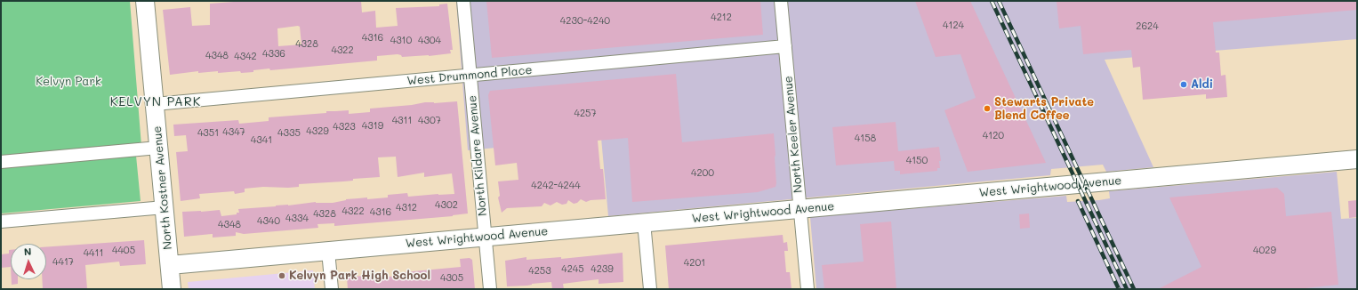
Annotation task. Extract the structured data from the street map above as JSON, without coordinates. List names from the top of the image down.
{
  "streets": {
    "street": [
      "West Drummond Place",
      "North Keeler Avenue",
      "North Kildare Avenue",
      "West Wrightwood Avenue",
      "North Kostner Avenue"
    ]
  },
  "crossings": [
    ["West Drummond Place", "North Keeler Avenue"],
    ["West Drummond Place", "North Kildare Avenue"],
    ["West Drummond Place", "North Kostner Avenue"],
    ["North Keeler Avenue", "West Wrightwood Avenue"],
    ["North Kildare Avenue", "West Wrightwood Avenue"],
    ["West Wrightwood Avenue", "North Kostner Avenue"]
  ],
  "districts": ["KELVYN PARK"],
  "parks": ["Kelvyn Park"],
  "places": ["Aldi", "Stewarts Private Blend Coffee", "Kelvyn Park High School"],
  "house_numbers": [
    "4212",
    "4230-4240",
    "4124",
    "2624",
    "4316",
    "4310",
    "4304",
    "4328",
    "4322",
    "4336",
    "4348",
    "4342",
    "4257",
    "4311",
    "4307",
    "4319",
    "4323",
    "4329",
    "4347",
    "4351",
    "4335",
    "4120",
    "4158",
    "4341",
    "4150",
    "4200",
    "4242-4244",
    "4302",
    "4312",
    "4322",
    "4316",
    "4328",
    "4334",
    "4340",
    "4348",
    "4405",
    "4029",
    "4411",
    "4417",
    "4201",
    "4245",
    "4239",
    "4253",
    "4305"
  ],
  "north": "top"
}
